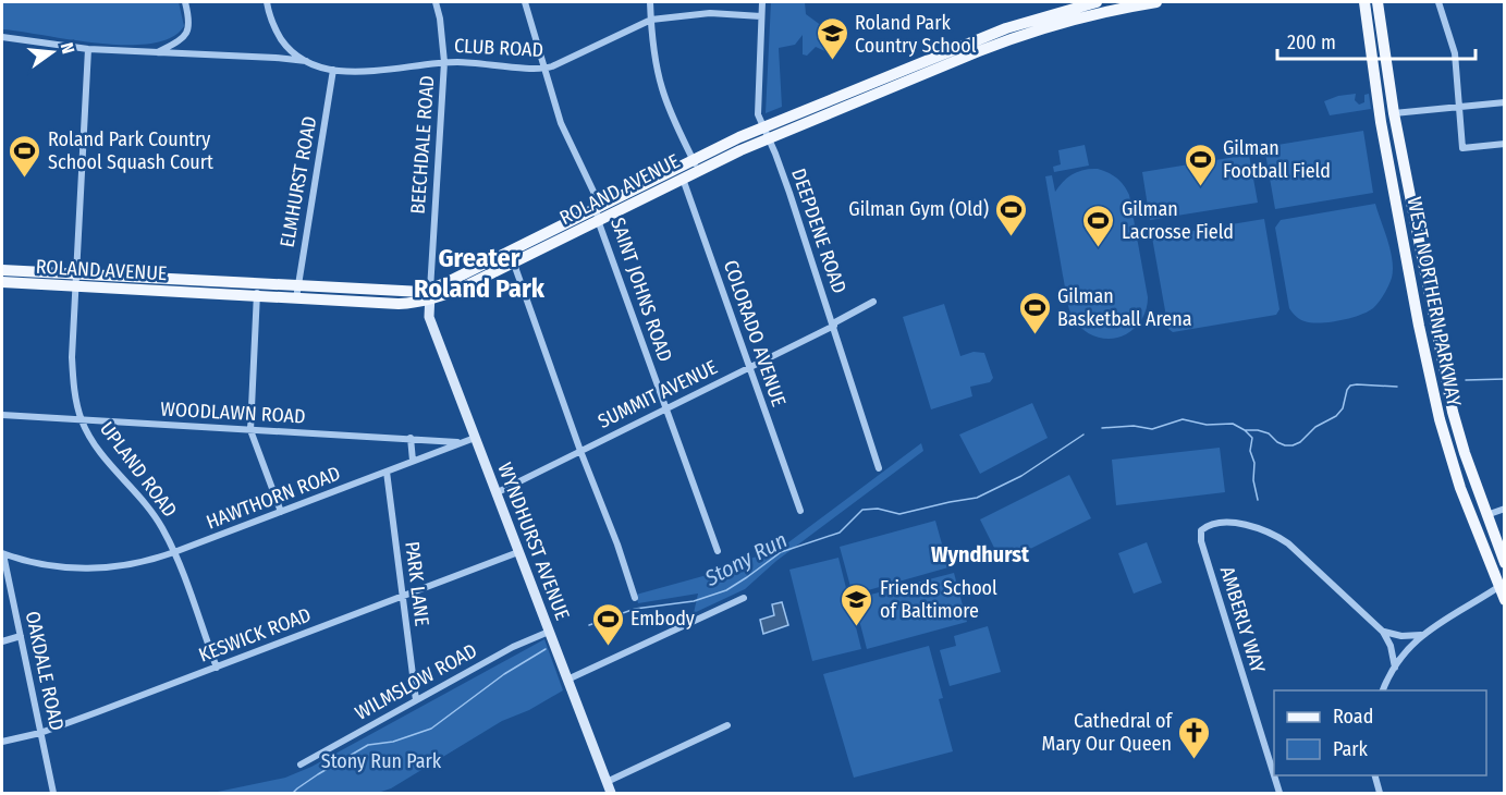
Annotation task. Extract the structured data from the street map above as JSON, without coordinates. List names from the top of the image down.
{
  "streets": {
    "main road": ["ROLAND AVENUE", "WEST NORTHERN PARKWAY"],
    "street": [
      "CLUB ROAD",
      "BEECHDALE ROAD",
      "ELMHURST ROAD",
      "DEEPDENE ROAD",
      "SAINT JOHNS ROAD",
      "COLORADO AVENUE",
      "SUMMIT AVENUE",
      "WOODLAWN ROAD",
      "UPLAND ROAD",
      "HAWTHORN ROAD",
      "WYNDHURST AVENUE",
      "PARK LANE",
      "AMBERLY WAY",
      "KESWICK ROAD",
      "OAKDALE ROAD",
      "WILMSLOW ROAD"
    ]
  },
  "crossings": [
    ["CLUB ROAD", "BEECHDALE ROAD"],
    ["CLUB ROAD", "ELMHURST ROAD"],
    ["CLUB ROAD", "DEEPDENE ROAD"],
    ["CLUB ROAD", "SAINT JOHNS ROAD"],
    ["CLUB ROAD", "UPLAND ROAD"],
    ["BEECHDALE ROAD", "ROLAND AVENUE"],
    ["BEECHDALE ROAD", "WYNDHURST AVENUE"],
    ["ELMHURST ROAD", "ROLAND AVENUE"],
    ["ROLAND AVENUE", "DEEPDENE ROAD"],
    ["ROLAND AVENUE", "SAINT JOHNS ROAD"],
    ["ROLAND AVENUE", "COLORADO AVENUE"],
    ["ROLAND AVENUE", "UPLAND ROAD"],
    ["ROLAND AVENUE", "WYNDHURST AVENUE"],
    ["DEEPDENE ROAD", "SUMMIT AVENUE"],
    ["SAINT JOHNS ROAD", "SUMMIT AVENUE"],
    ["COLORADO AVENUE", "SUMMIT AVENUE"],
    ["SUMMIT AVENUE", "WYNDHURST AVENUE"],
    ["WOODLAWN ROAD", "UPLAND ROAD"],
    ["WOODLAWN ROAD", "HAWTHORN ROAD"],
    ["UPLAND ROAD", "HAWTHORN ROAD"],
    ["UPLAND ROAD", "KESWICK ROAD"],
    ["HAWTHORN ROAD", "WYNDHURST AVENUE"],
    ["HAWTHORN ROAD", "PARK LANE"],
    ["HAWTHORN ROAD", "OAKDALE ROAD"],
    ["WYNDHURST AVENUE", "KESWICK ROAD"],
    ["WYNDHURST AVENUE", "WILMSLOW ROAD"],
    ["PARK LANE", "KESWICK ROAD"],
    ["PARK LANE", "WILMSLOW ROAD"],
    ["KESWICK ROAD", "OAKDALE ROAD"]
  ],
  "districts": ["Greater Roland Park", "Wyndhurst"],
  "water": ["Stony Run"],
  "parks": ["Stony Run Park"],
  "places": {
    "school or university": ["Roland Park Country School", "Friends School of Baltimore"],
    "sports": [
      "Roland Park Country School Squash Court",
      "Gilman Football Field",
      "Gilman Gym (Old)",
      "Gilman Lacrosse Field",
      "Gilman Basketball Arena",
      "Embody"
    ],
    "church": ["Cathedral of Mary Our Queen"]
  },
  "legend": ["Road", "Park"],
  "scale_bar": "200 m",
  "north": "right"
}
